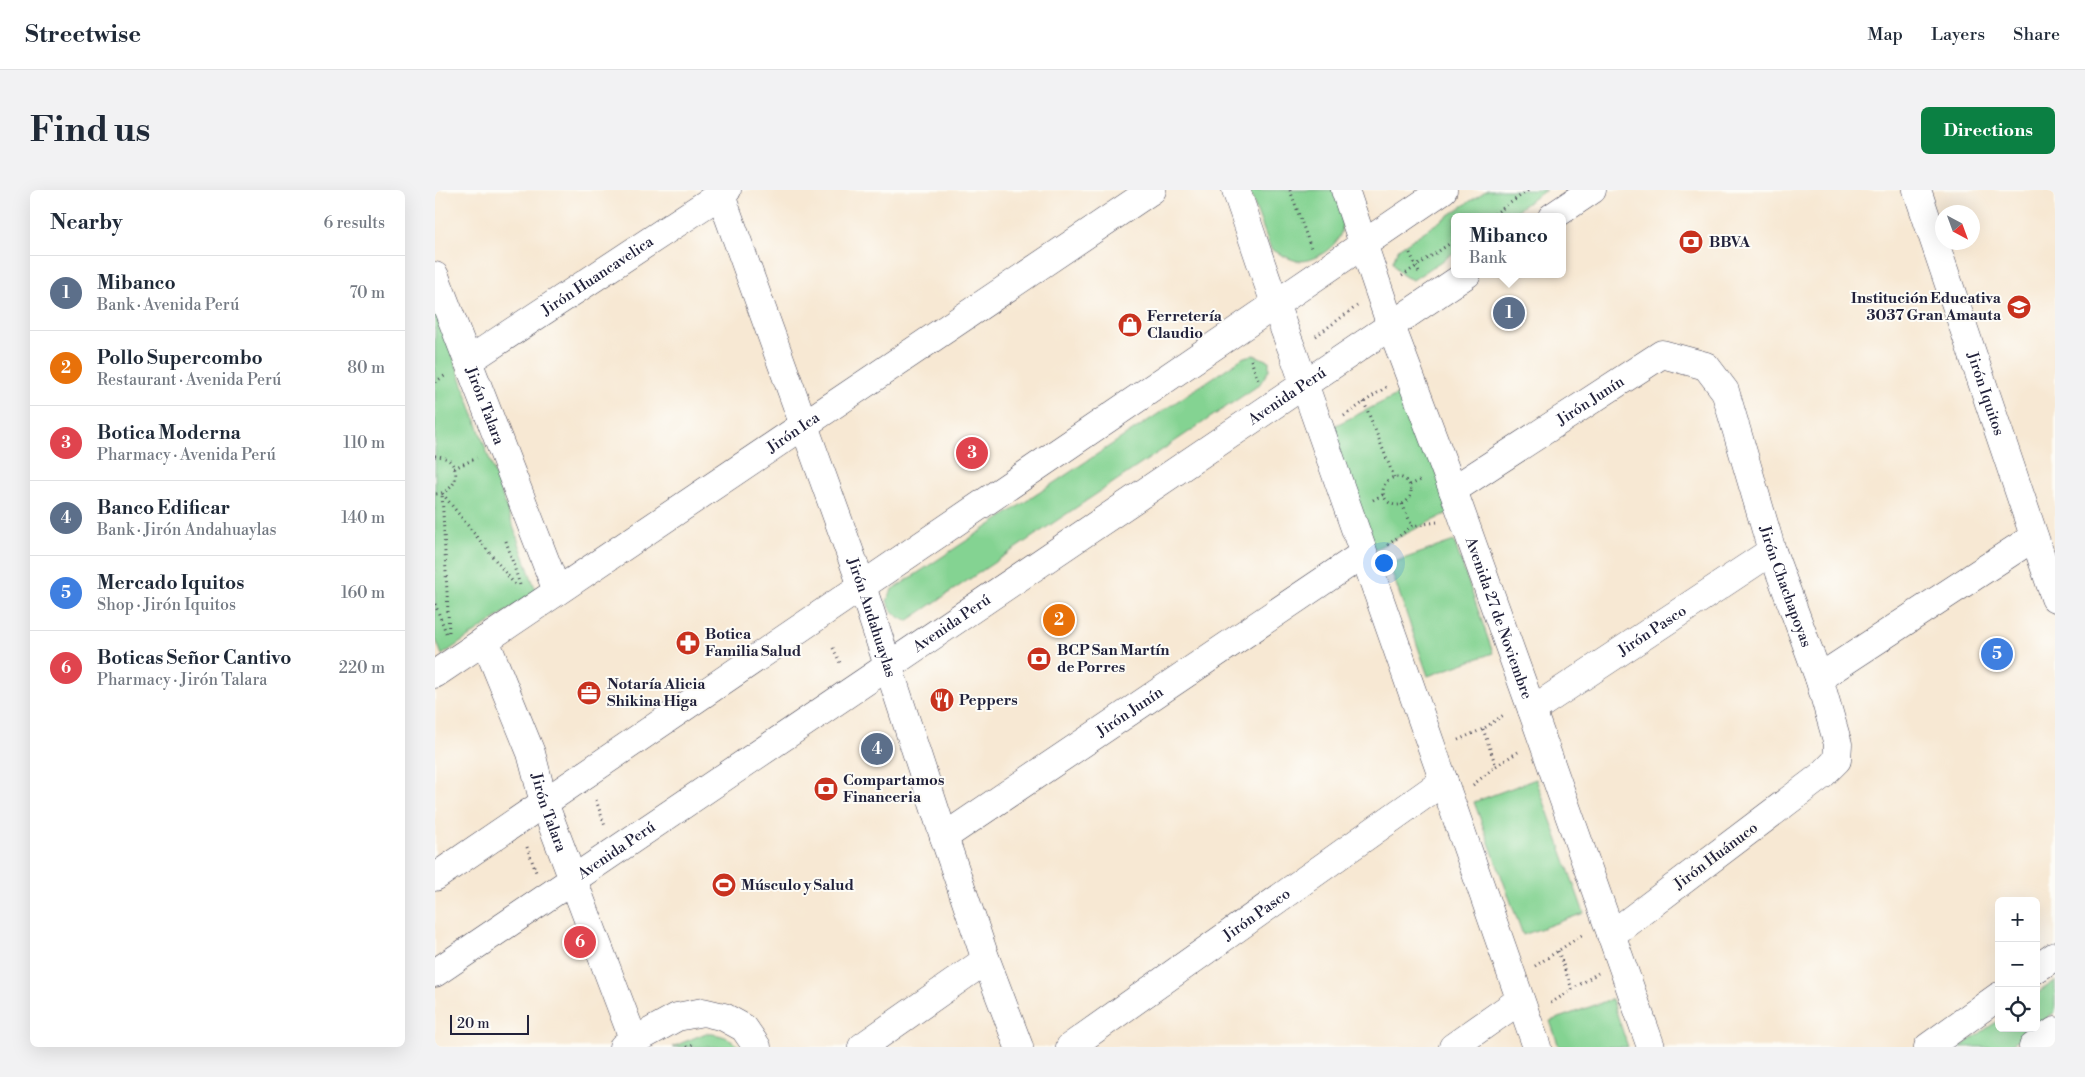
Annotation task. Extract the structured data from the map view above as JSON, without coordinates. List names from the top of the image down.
{
  "streets": {
    "street": [
      "Jirón Huancavelica",
      "Jirón Iquitos",
      "Avenida Perú",
      "Jirón Junín",
      "Jirón Talara",
      "Jirón Ica",
      "Jirón Chachapoyas",
      "Jirón Andahuaylas",
      "Avenida 27 de Noviembre",
      "Jirón Pasco",
      "Jirón Huánuco"
    ]
  },
  "crossings": [
    ["Jirón Huancavelica", "Jirón Talara"],
    ["Jirón Huancavelica", "Jirón Andahuaylas"],
    ["Avenida Perú", "Jirón Talara"],
    ["Avenida Perú", "Jirón Andahuaylas"],
    ["Avenida Perú", "Avenida 27 de Noviembre"],
    ["Jirón Junín", "Jirón Chachapoyas"],
    ["Jirón Junín", "Jirón Andahuaylas"],
    ["Jirón Junín", "Avenida 27 de Noviembre"],
    ["Jirón Talara", "Jirón Ica"],
    ["Jirón Ica", "Jirón Andahuaylas"],
    ["Jirón Chachapoyas", "Jirón Pasco"],
    ["Jirón Chachapoyas", "Jirón Huánuco"],
    ["Avenida 27 de Noviembre", "Jirón Pasco"],
    ["Avenida 27 de Noviembre", "Jirón Huánuco"]
  ],
  "places": {
    "bank": ["BBVA", "BCP San Martín de Porres", "Compartamos Financeria"],
    "school or university": ["Institución Educativa 3037 Gran Amauta"],
    "shop": ["Ferretería Claudio"],
    "pharmacy": ["Botica Familia Salud"],
    "office": ["Notaría Alicia Shikina Higa"],
    "restaurant": ["Peppers"],
    "sports": ["Músculo y Salud"]
  },
  "scale_bar": "20 m",
  "north": "bottom right",
  "page": {
    "header": "Streetwise",
    "nav": ["Map", "Layers", "Share"],
    "buttons": "Directions",
    "title": "Find us",
    "heading": ["Nearby", "6 results"],
    "popup": ["Mibanco", "Bank"],
    "list": [
      {
        "mark": "1",
        "name": "Mibanco",
        "note": "Bank · Avenida Perú",
        "value": "70 m"
      },
      {
        "mark": "2",
        "name": "Pollo Supercombo",
        "note": "Restaurant · Avenida Perú",
        "value": "80 m"
      },
      {
        "mark": "3",
        "name": "Botica Moderna",
        "note": "Pharmacy · Avenida Perú",
        "value": "110 m"
      },
      {
        "mark": "4",
        "name": "Banco Edificar",
        "note": "Bank · Jirón Andahuaylas",
        "value": "140 m"
      },
      {
        "mark": "5",
        "name": "Mercado Iquitos",
        "note": "Shop · Jirón Iquitos",
        "value": "160 m"
      },
      {
        "mark": "6",
        "name": "Boticas Señor Cantivo",
        "note": "Pharmacy · Jirón Talara",
        "value": "220 m"
      }
    ],
    "pins": [
      "1",
      "3",
      "2",
      "5",
      "4",
      "6"
    ],
    "map_buttons": ["+", "−"],
    "scale": "20 m"
  }
}
